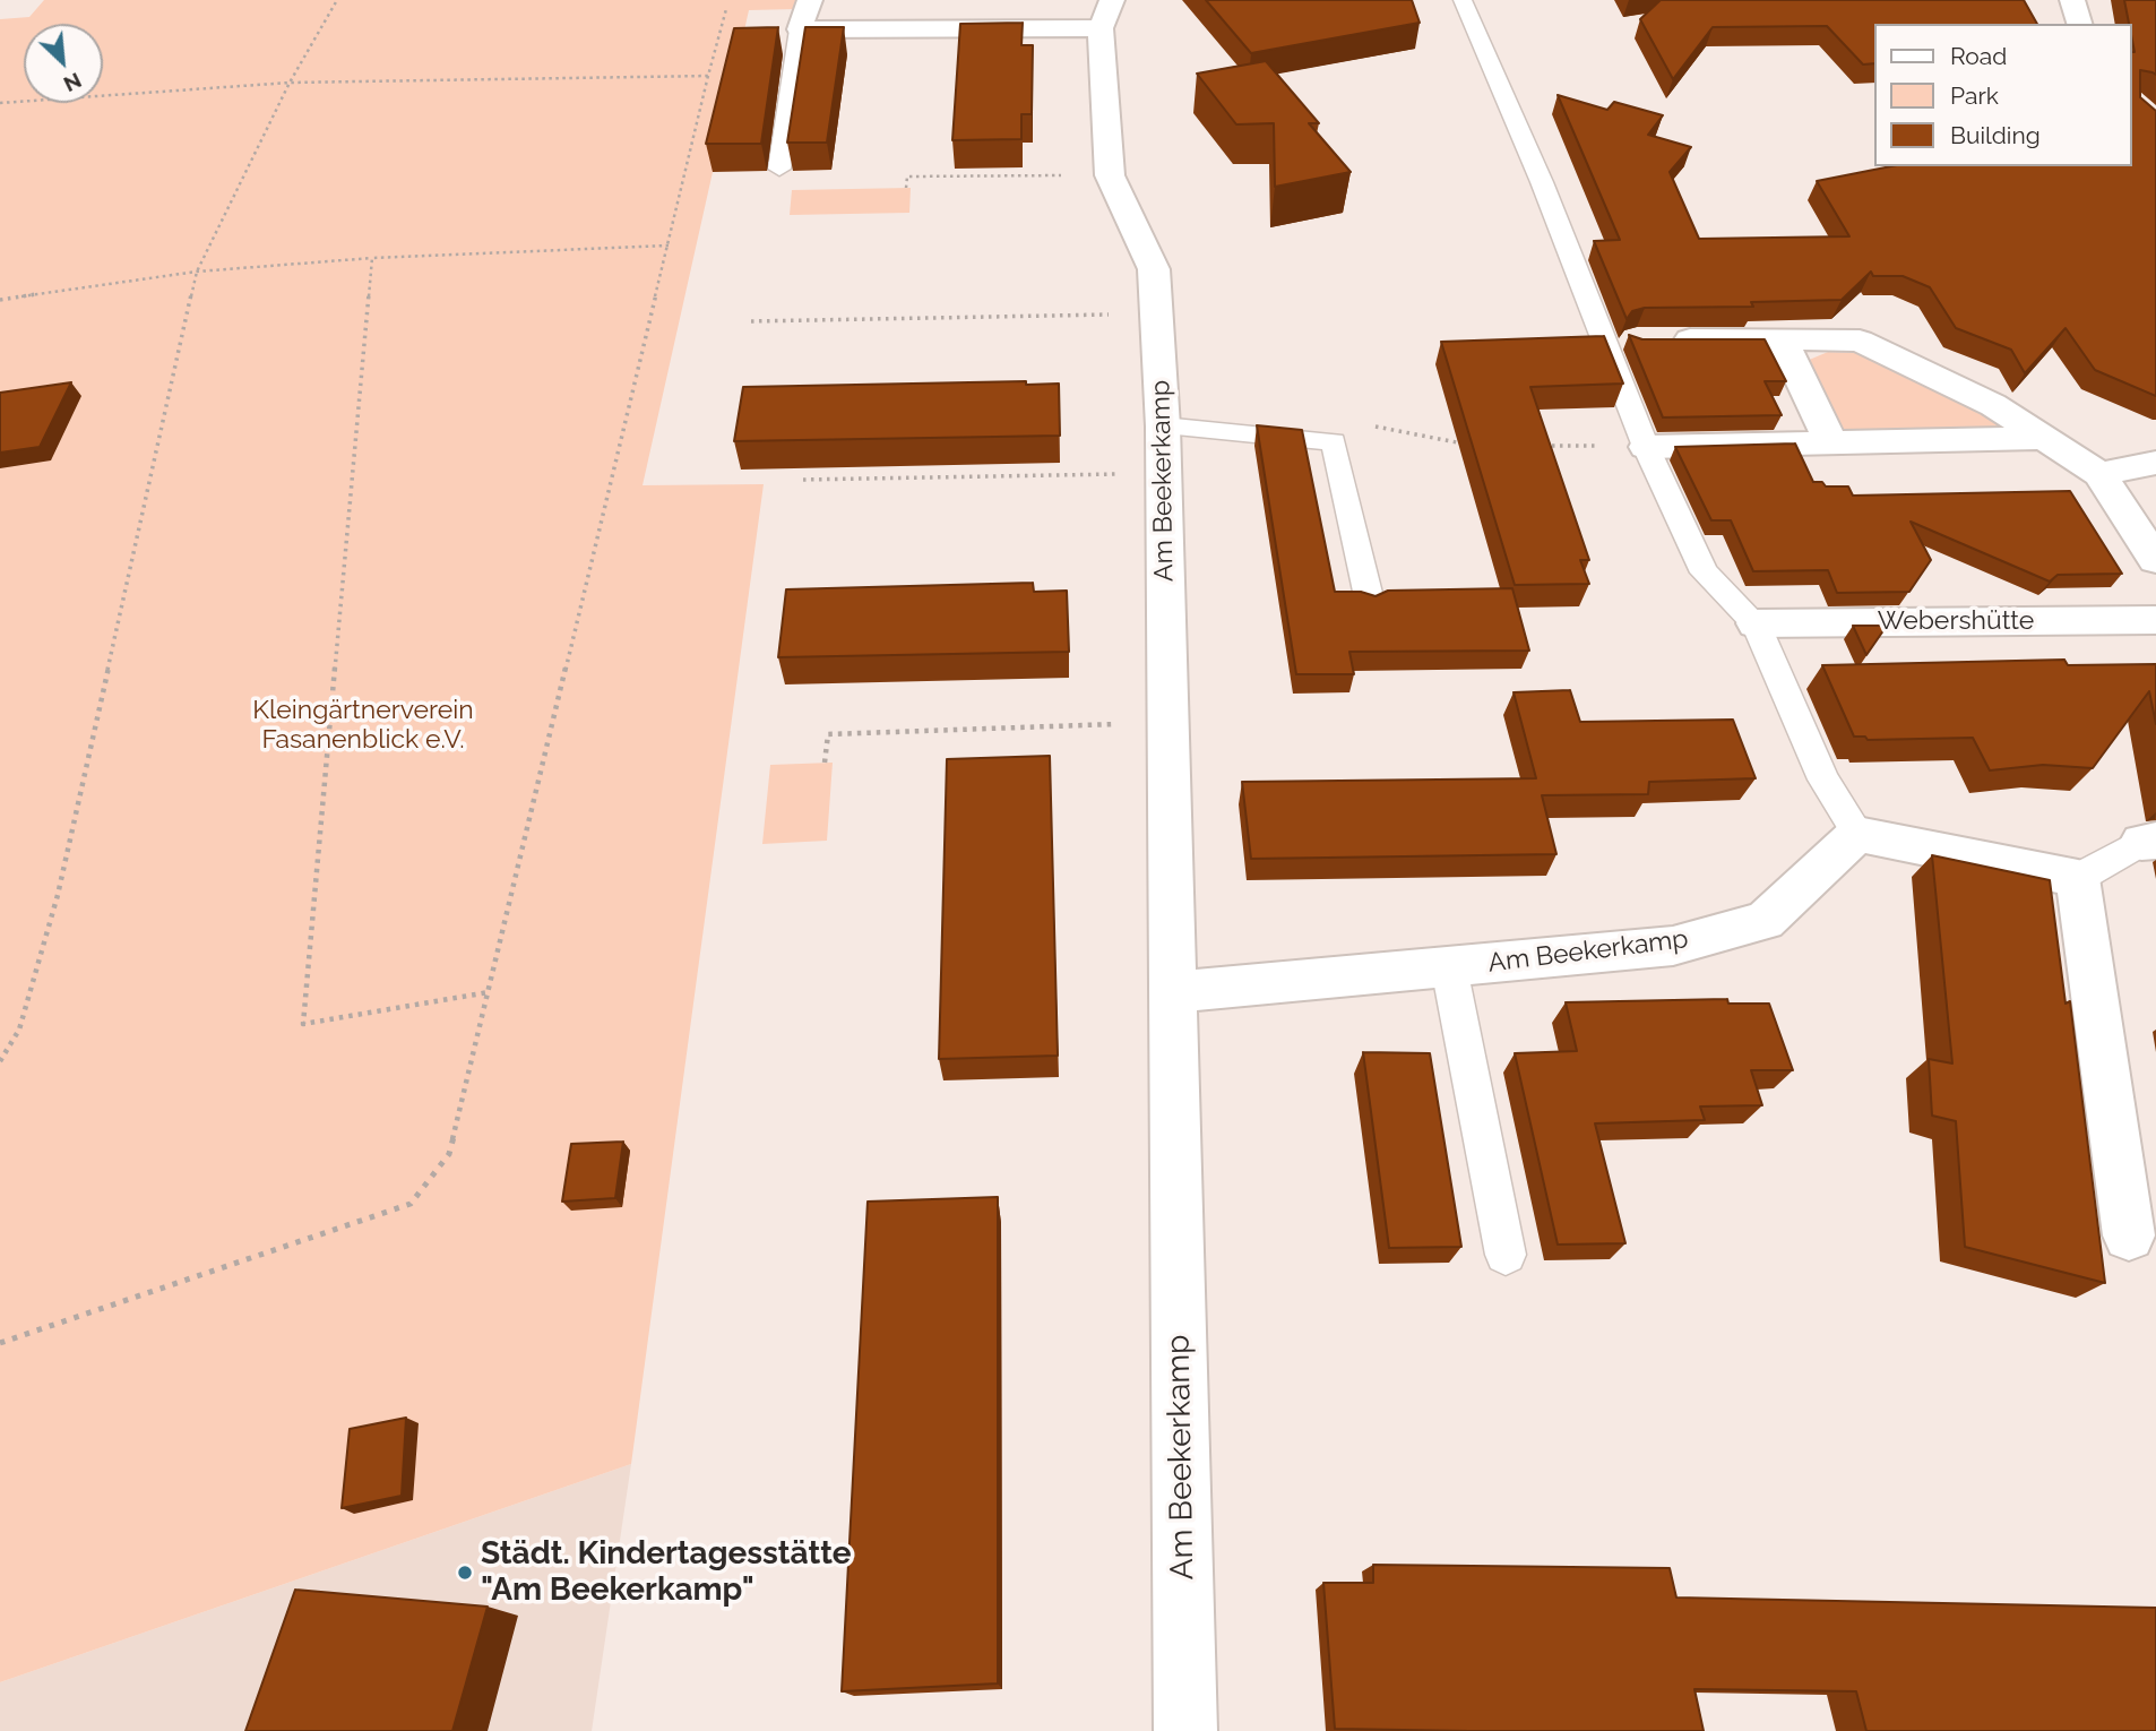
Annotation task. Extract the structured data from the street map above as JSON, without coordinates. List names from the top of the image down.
{
  "streets": {
    "street": ["Am Beekerkamp", "Webershütte"]
  },
  "parks": ["Kleingärtnerverein Fasanenblick e.V."],
  "places": ["Städt. Kindertagesstätte \"Am Beekerkamp\""],
  "legend": ["Road", "Park", "Building"],
  "north": "bottom right"
}
